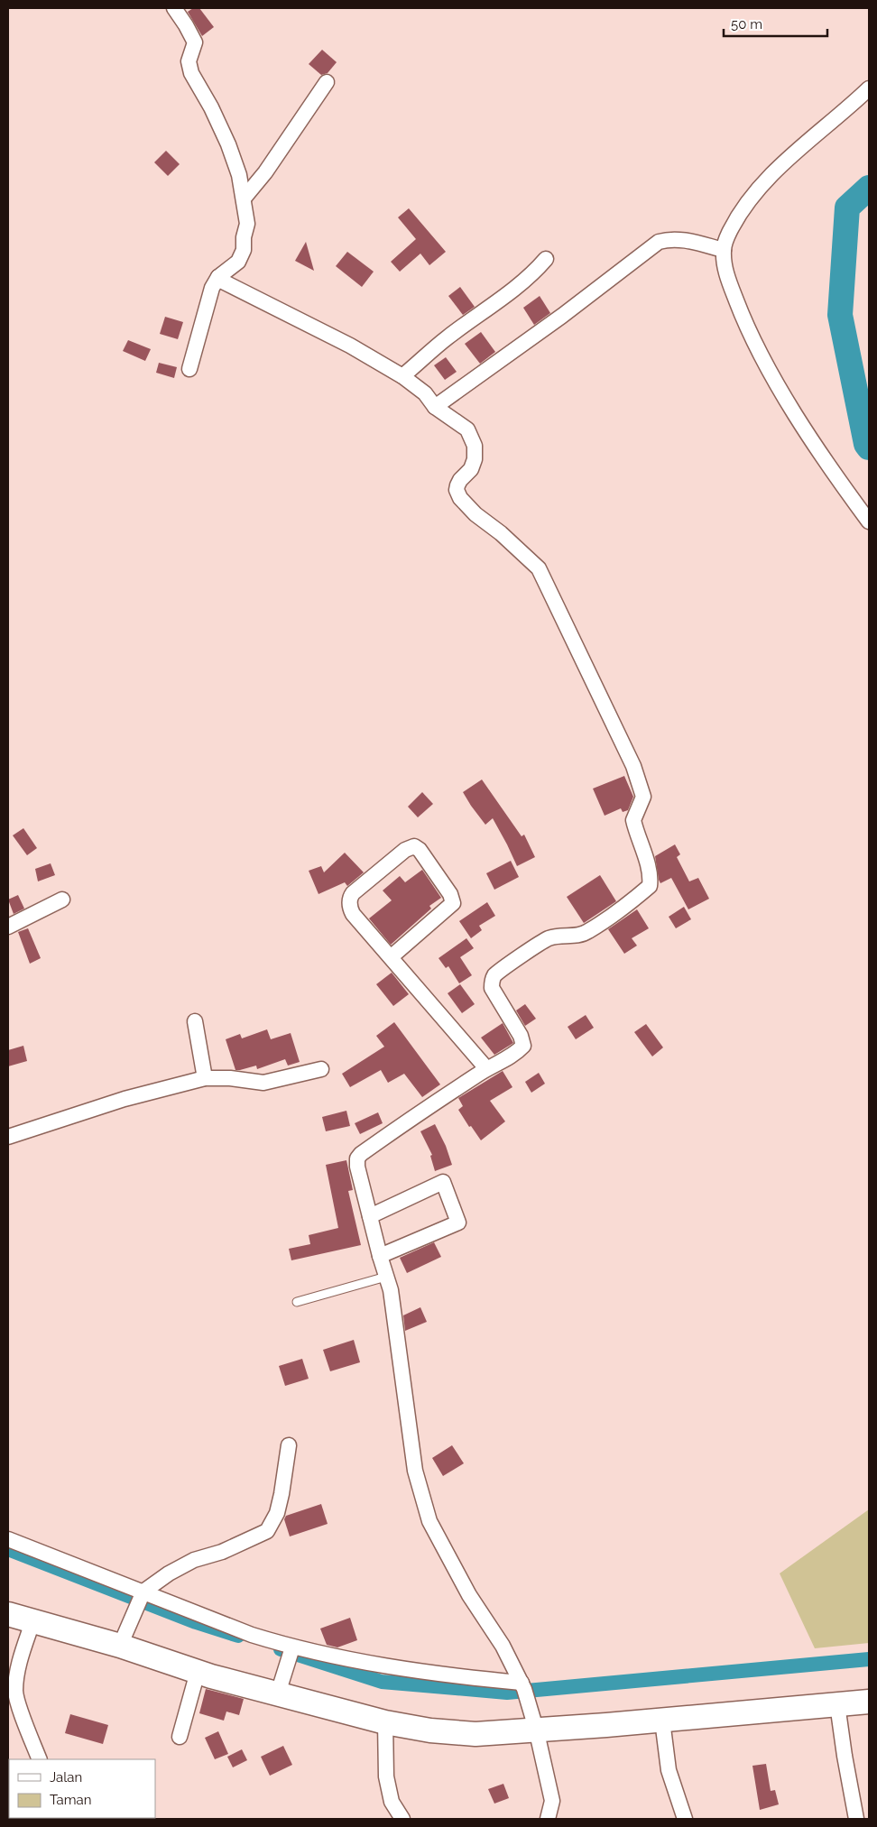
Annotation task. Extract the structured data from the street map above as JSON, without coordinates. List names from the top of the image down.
{
  "legend": ["Jalan", "Taman"],
  "scale_bar": "50 m"
}
